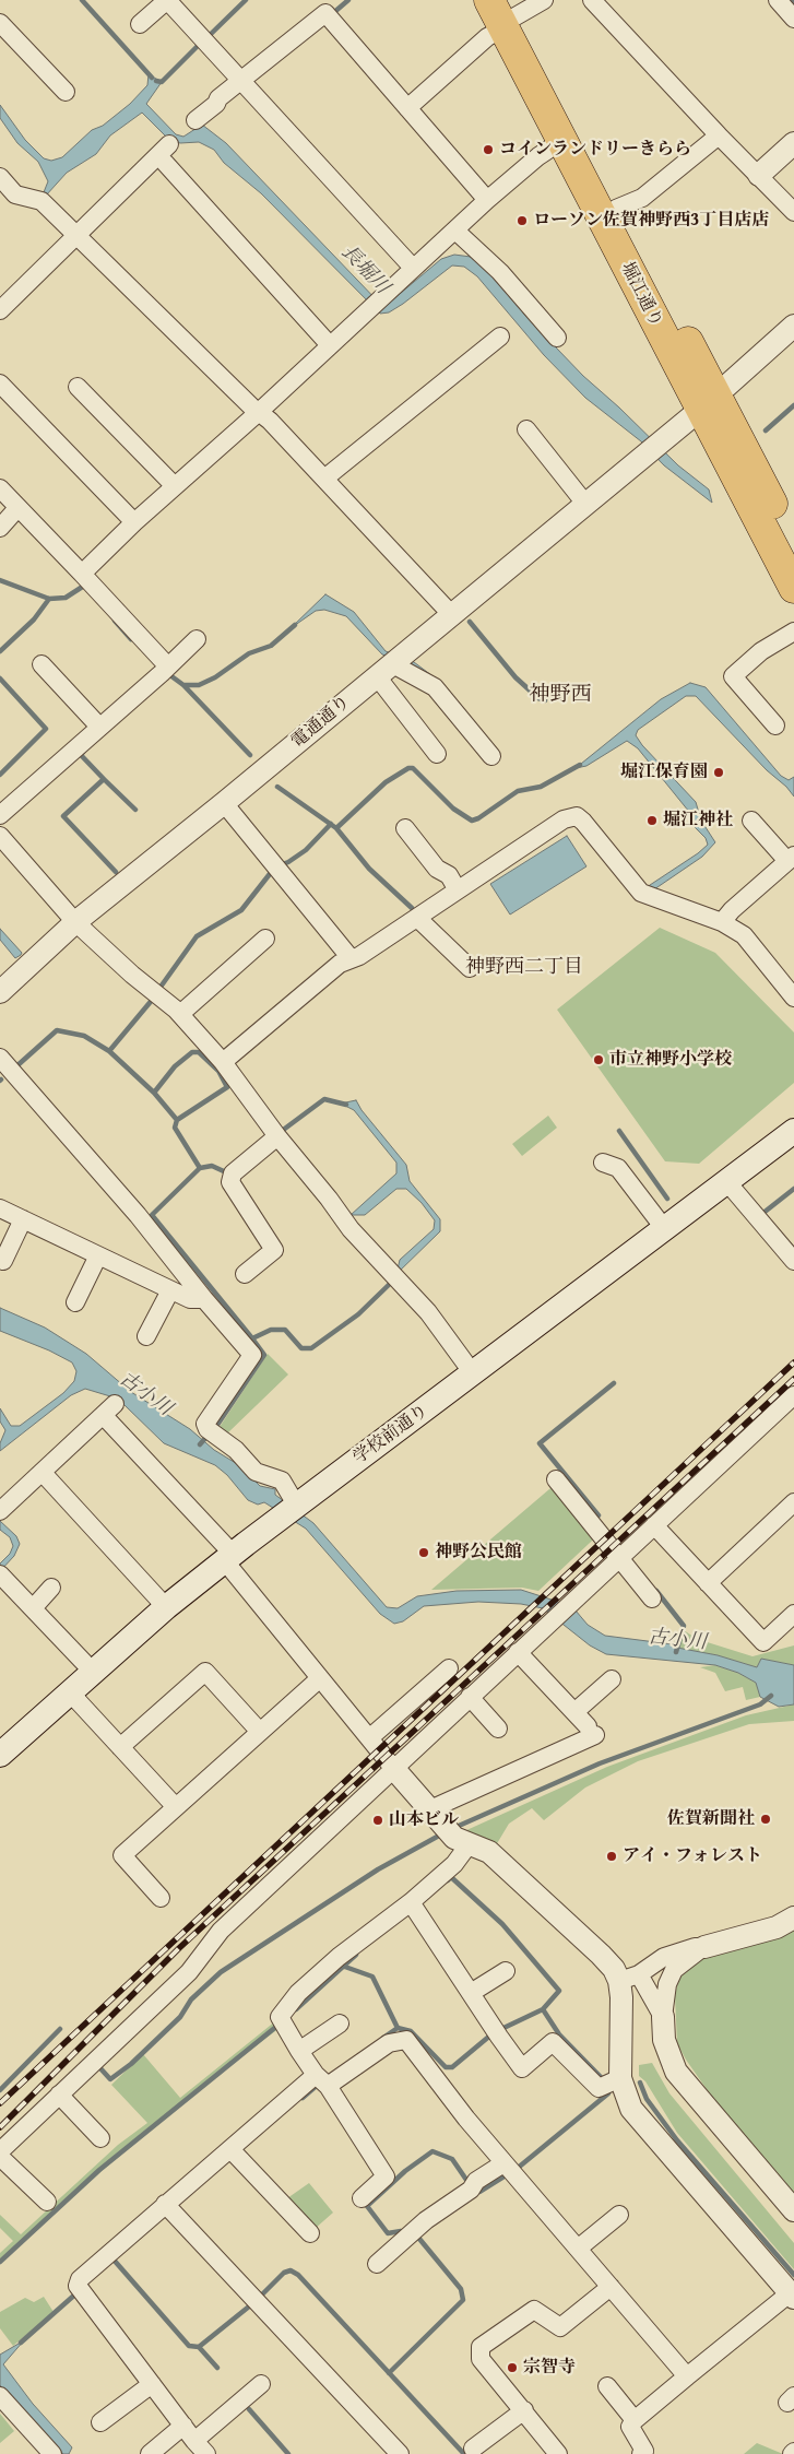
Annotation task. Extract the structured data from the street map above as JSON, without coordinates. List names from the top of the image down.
{
  "streets": {
    "highway": ["堀江通り"],
    "main road": ["学校前通り"],
    "street": ["電通通り"]
  },
  "crossings": [
    ["堀江通り", "電通通り"]
  ],
  "districts": ["神野西", "神野西二丁目"],
  "water": ["長堀川", "古小川"],
  "places": [
    "コインランドリーきらら",
    "ローソン佐賀神野西3丁目店店",
    "堀江保育園",
    "堀江神社",
    "市立神野小学校",
    "神野公民館",
    "佐賀新聞社",
    "山本ビル",
    "アイ・フォレスト",
    "宗智寺"
  ]
}
